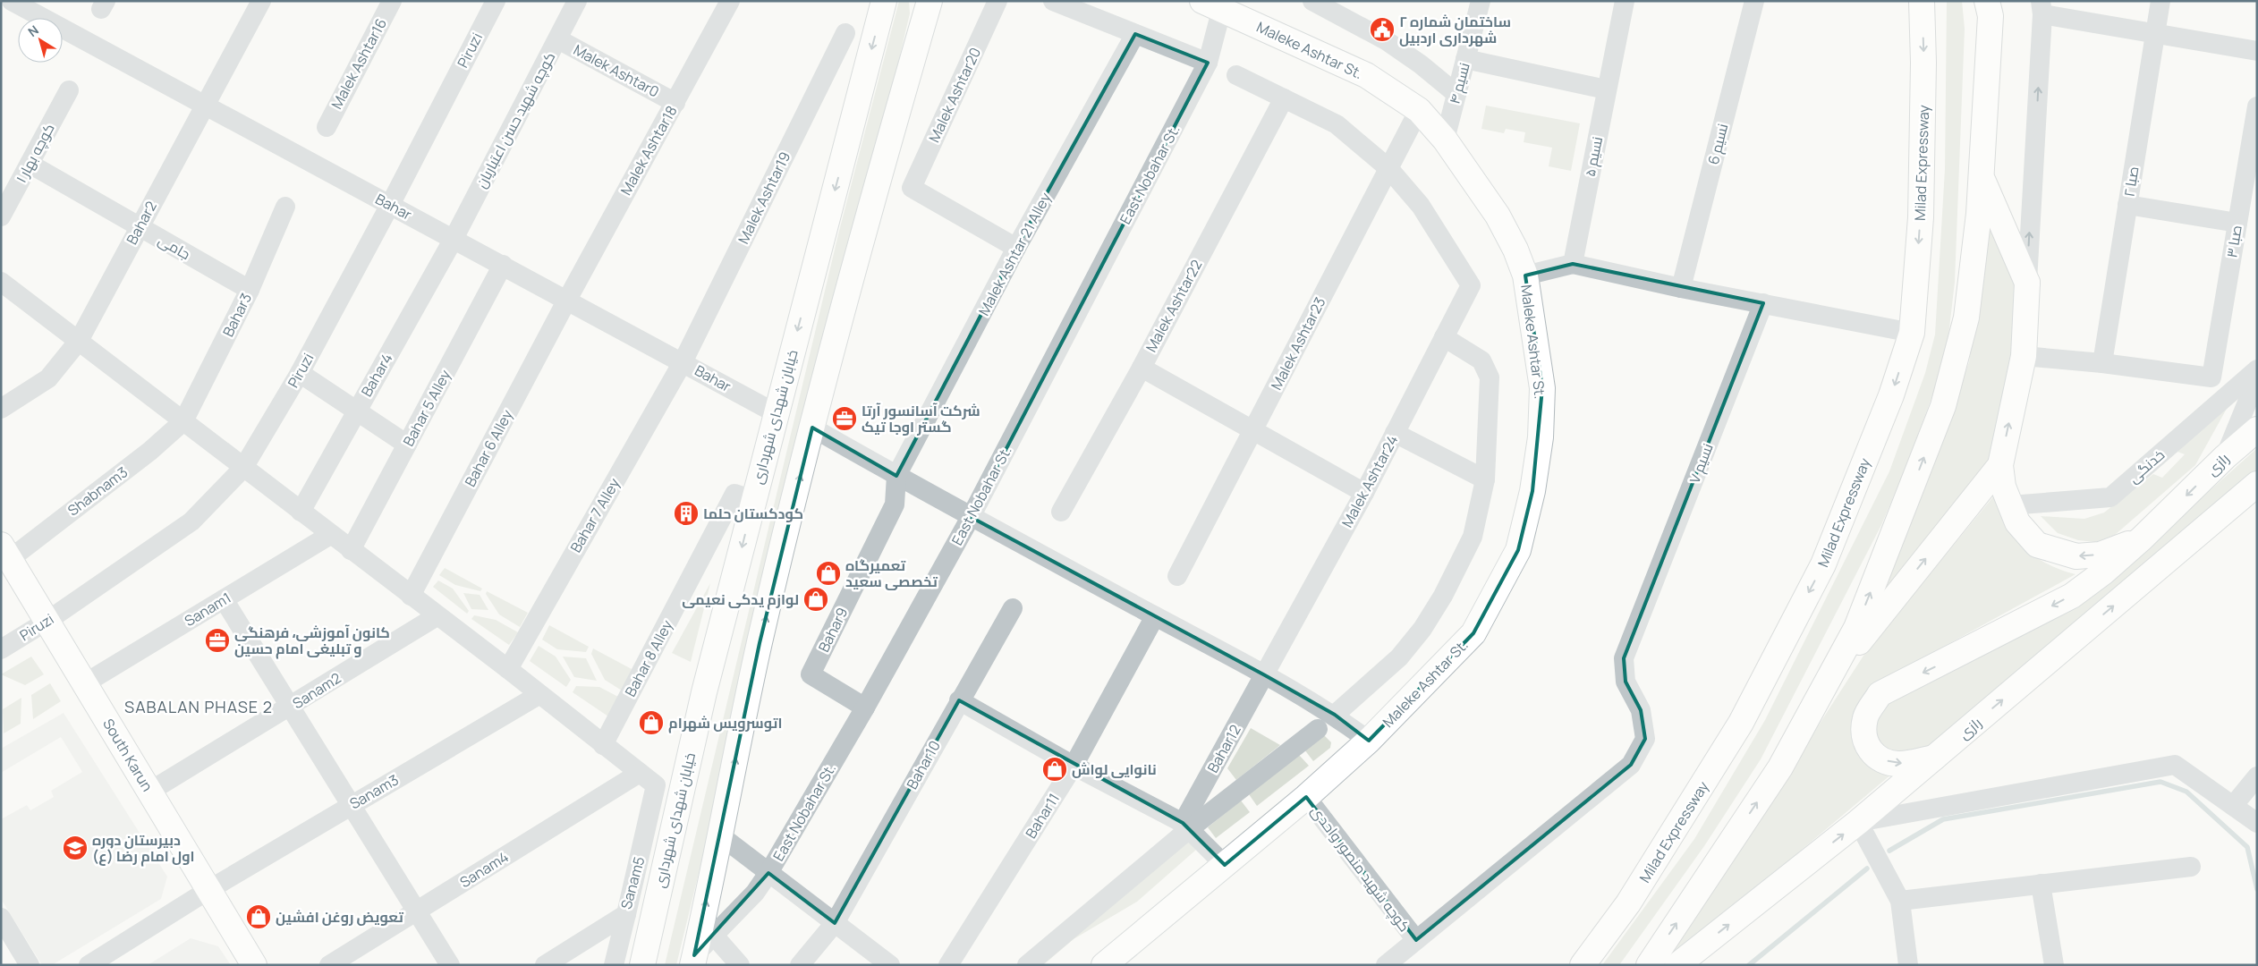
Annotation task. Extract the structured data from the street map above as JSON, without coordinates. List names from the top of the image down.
{
  "streets": {
    "main road": [
      "Maleke Ashtar St.",
      "Milad Expressway",
      "خیابان شهدای شهرداری",
      "رازی",
      "South Karun"
    ],
    "street": [
      "Piruzi",
      "Malek Ashtar16",
      "Malek Ashtar0",
      "نسیم ۴",
      "Malek Ashtar20",
      "کوچه شهید حسن اعتباریان",
      "نسیم 6",
      "Malek Ashtar18",
      "کوچه بهار ۱",
      "نسیم ۵",
      "East Nobahar St.",
      "صبا ۲",
      "Malek Ashtar19",
      "Bahar",
      "Bahar2",
      "صبا ۳",
      "جامی",
      "Malek Ashtar 21 Alley",
      "Malek Ashtar22",
      "Bahar3",
      "Malek Ashtar23",
      "Bahar4",
      "Bahar 5 Alley",
      "Bahar 6 Alley",
      "نسیم ۷",
      "خدنگی",
      "Malek Ashtar24",
      "Shabnam3",
      "Bahar 7 Alley",
      "Sanam1",
      "Bahar9",
      "Bahar 8 Alley",
      "Sanam2",
      "Bahar12",
      "Bahar10",
      "Sanam3",
      "Bahar11",
      "کوچه شهید منصور واحدی",
      "Sanam4",
      "Sanam5"
    ]
  },
  "crossings": [
    ["Piruzi", "Bahar"],
    ["Piruzi", "South Karun"],
    ["Maleke Ashtar St.", "نسیم ۴"],
    ["Maleke Ashtar St.", "East Nobahar St."],
    ["Maleke Ashtar St.", "Malek Ashtar23"],
    ["Maleke Ashtar St.", "کوچه شهید منصور واحدی"],
    ["Malek Ashtar0", "کوچه شهید حسن اعتباریان"],
    ["Malek Ashtar0", "Malek Ashtar18"],
    ["Malek Ashtar20", "Malek Ashtar 21 Alley"],
    ["کوچه شهید حسن اعتباریان", "Bahar"],
    ["کوچه شهید حسن اعتباریان", "Bahar4"],
    ["Malek Ashtar18", "Bahar"],
    ["Malek Ashtar18", "Bahar 6 Alley"],
    ["کوچه بهار ۱", "جامی"],
    ["East Nobahar St.", "Bahar9"],
    ["صبا ۲", "صبا ۳"],
    ["Malek Ashtar19", "Bahar"],
    ["Malek Ashtar19", "Bahar 7 Alley"],
    ["Bahar", "Bahar2"],
    ["Bahar", "Bahar4"],
    ["Bahar", "Bahar 5 Alley"],
    ["Bahar", "خیابان شهدای شهرداری"],
    ["Bahar", "Bahar 6 Alley"],
    ["Bahar", "Bahar 7 Alley"],
    ["Bahar2", "جامی"],
    ["جامی", "Bahar3"],
    ["Malek Ashtar 21 Alley", "Bahar9"],
    ["Bahar3", "Shabnam3"],
    ["Malek Ashtar23", "Malek Ashtar24"],
    ["خیابان شهدای شهرداری", "Bahar 8 Alley"],
    ["نسیم ۷", "کوچه شهید منصور واحدی"],
    ["Malek Ashtar24", "Bahar12"],
    ["Shabnam3", "South Karun"],
    ["Sanam1", "South Karun"],
    ["Sanam2", "South Karun"],
    ["South Karun", "Sanam3"],
    ["Sanam4", "Sanam5"]
  ],
  "districts": ["SABALAN PHASE 2"],
  "places": {
    "public building": ["ساختمان شماره ۲ شهرداری اردبیل"],
    "office": ["شرکت آسانسور آرتا گستر اوجا تیک", "کانون آموزشی، فرهنگی و تبلیغی امام حسین"],
    "building": ["کودکستان حلما"],
    "shop": [
      "تعمیرگاه تخصصی سعید",
      "لوازم یدکی نعیمی",
      "اتوسرویس شهرام",
      "نانوایی لواش",
      "تعویض روغن افشین"
    ],
    "school or university": ["دبیرستان دوره اول امام رضا (ع)"]
  },
  "north": "top left"
}
